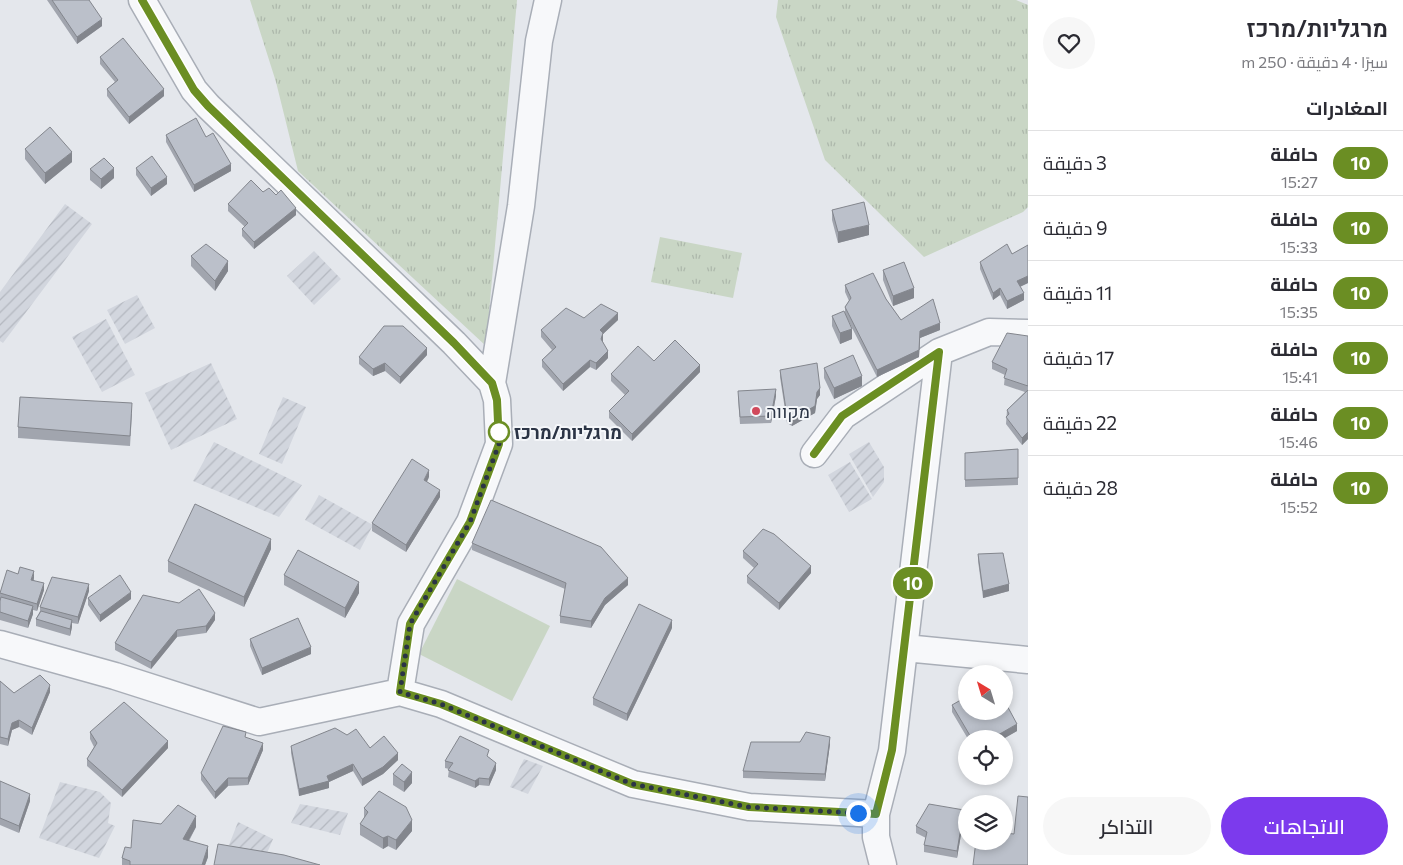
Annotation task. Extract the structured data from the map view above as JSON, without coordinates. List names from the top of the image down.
{
  "places": ["מקווה", "מרגליות/מרכז"],
  "lines": ["bus line 10"],
  "north": "top left",
  "page": {
    "heading": [
      ["מרגליות/מרכז", "سيرًا · 4 دقيقة · 250 m"],
      "المغادرات"
    ],
    "on_map": "10",
    "list": [
      {
        "mark": "10",
        "name": "حافلة",
        "note": "15:27",
        "value": "3 دقيقة"
      },
      {
        "mark": "10",
        "name": "حافلة",
        "note": "15:33",
        "value": "9 دقيقة"
      },
      {
        "mark": "10",
        "name": "حافلة",
        "note": "15:35",
        "value": "11 دقيقة"
      },
      {
        "mark": "10",
        "name": "حافلة",
        "note": "15:41",
        "value": "17 دقيقة"
      },
      {
        "mark": "10",
        "name": "حافلة",
        "note": "15:46",
        "value": "22 دقيقة"
      },
      {
        "mark": "10",
        "name": "حافلة",
        "note": "15:52",
        "value": "28 دقيقة"
      }
    ],
    "buttons": ["الاتجاهات", "التذاكر"]
  }
}
